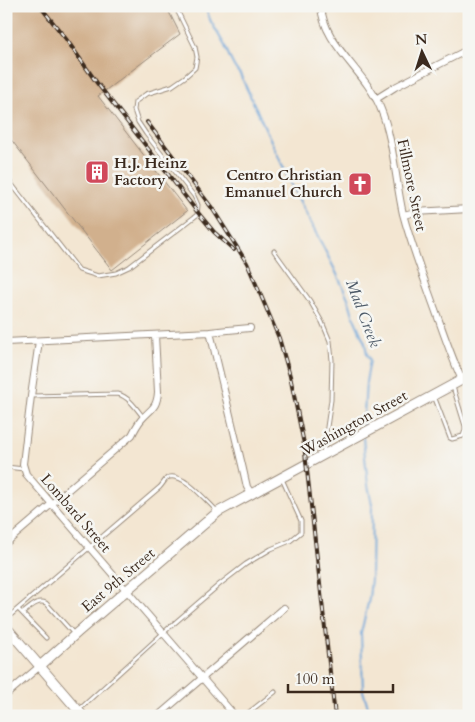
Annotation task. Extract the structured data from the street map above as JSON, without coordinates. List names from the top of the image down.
{
  "streets": {
    "main road": ["Washington Street", "East 9th Street"],
    "street": ["Fillmore Street", "Lombard Street"]
  },
  "crossings": [
    ["Fillmore Street", "Washington Street"],
    ["Washington Street", "East 9th Street"],
    ["Lombard Street", "East 9th Street"]
  ],
  "water": ["Mad Creek"],
  "places": {
    "building": ["H.J. Heinz Factory"],
    "church": ["Centro Christian Emanuel Church"]
  },
  "scale_bar": "100 m",
  "north": "top"
}
